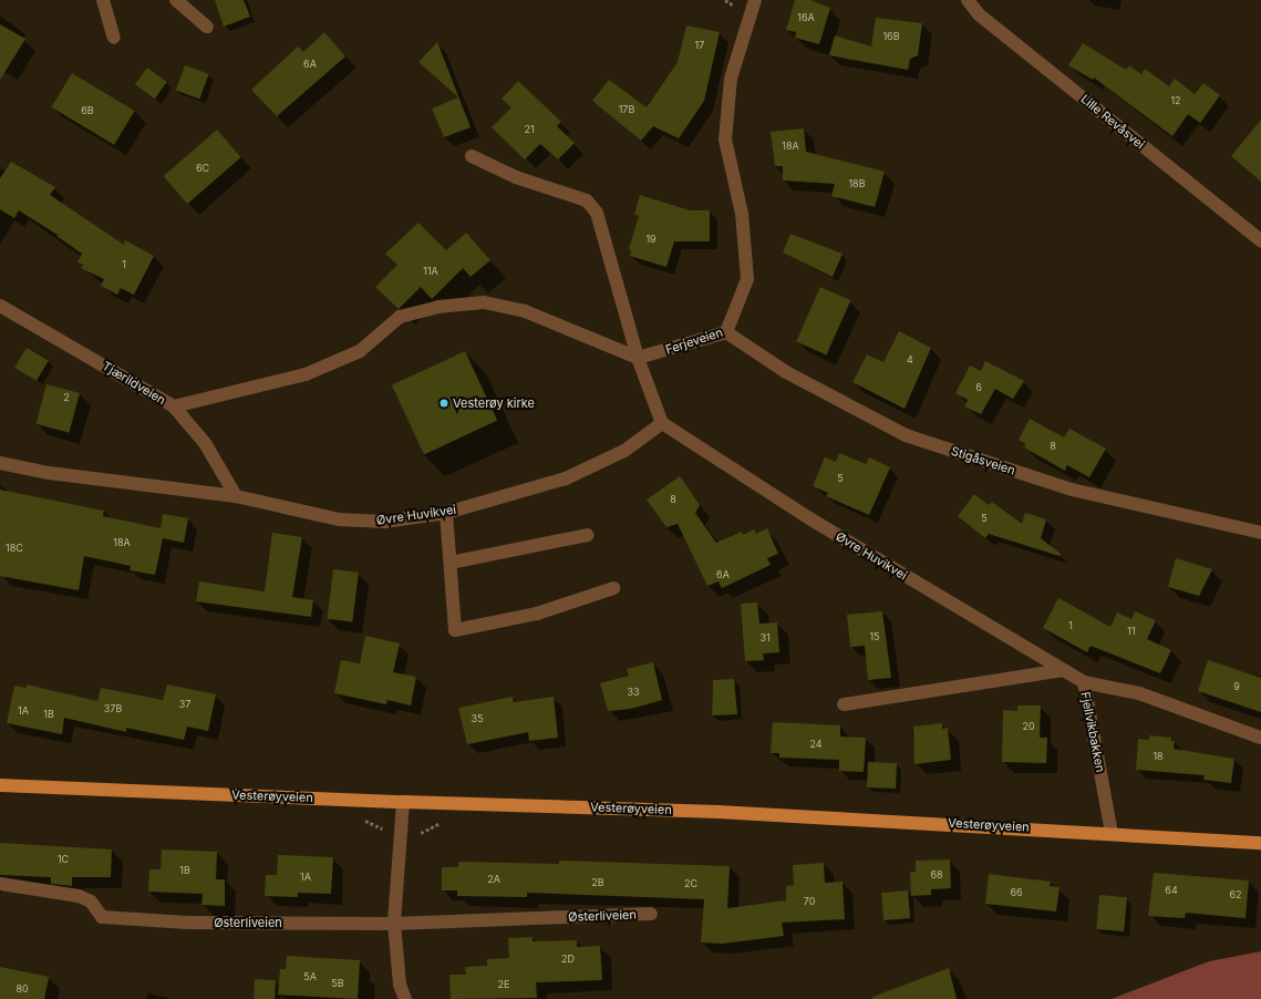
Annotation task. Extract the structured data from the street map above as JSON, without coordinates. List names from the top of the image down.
{
  "streets": {
    "main road": ["Vesterøyveien"],
    "street": [
      "Lille Revåsvei",
      "Ferjeveien",
      "Tjærildveien",
      "Stigåsveien",
      "Øvre Huvikvei",
      "Fjellvikbakken",
      "Østerliveien"
    ]
  },
  "crossings": [
    ["Ferjeveien", "Stigåsveien"],
    ["Tjærildveien", "Øvre Huvikvei"],
    ["Øvre Huvikvei", "Fjellvikbakken"],
    ["Fjellvikbakken", "Vesterøyveien"]
  ],
  "places": ["Vesterøy kirke"],
  "house_numbers": [
    "16A",
    "16B",
    "17",
    "6A",
    "12",
    "17B",
    "6B",
    "21",
    "18A",
    "6C",
    "18B",
    "19",
    "1",
    "11A",
    "4",
    "6",
    "2",
    "8",
    "5",
    "8",
    "5",
    "18A",
    "18C",
    "6A",
    "1",
    "11",
    "15",
    "31",
    "9",
    "33",
    "37",
    "37B",
    "1A",
    "1B",
    "35",
    "20",
    "24",
    "18",
    "1C",
    "1B",
    "68",
    "1A",
    "2A",
    "2B",
    "2C",
    "64",
    "66",
    "62",
    "70",
    "2D",
    "5A",
    "5B",
    "2E",
    "80"
  ]
}
